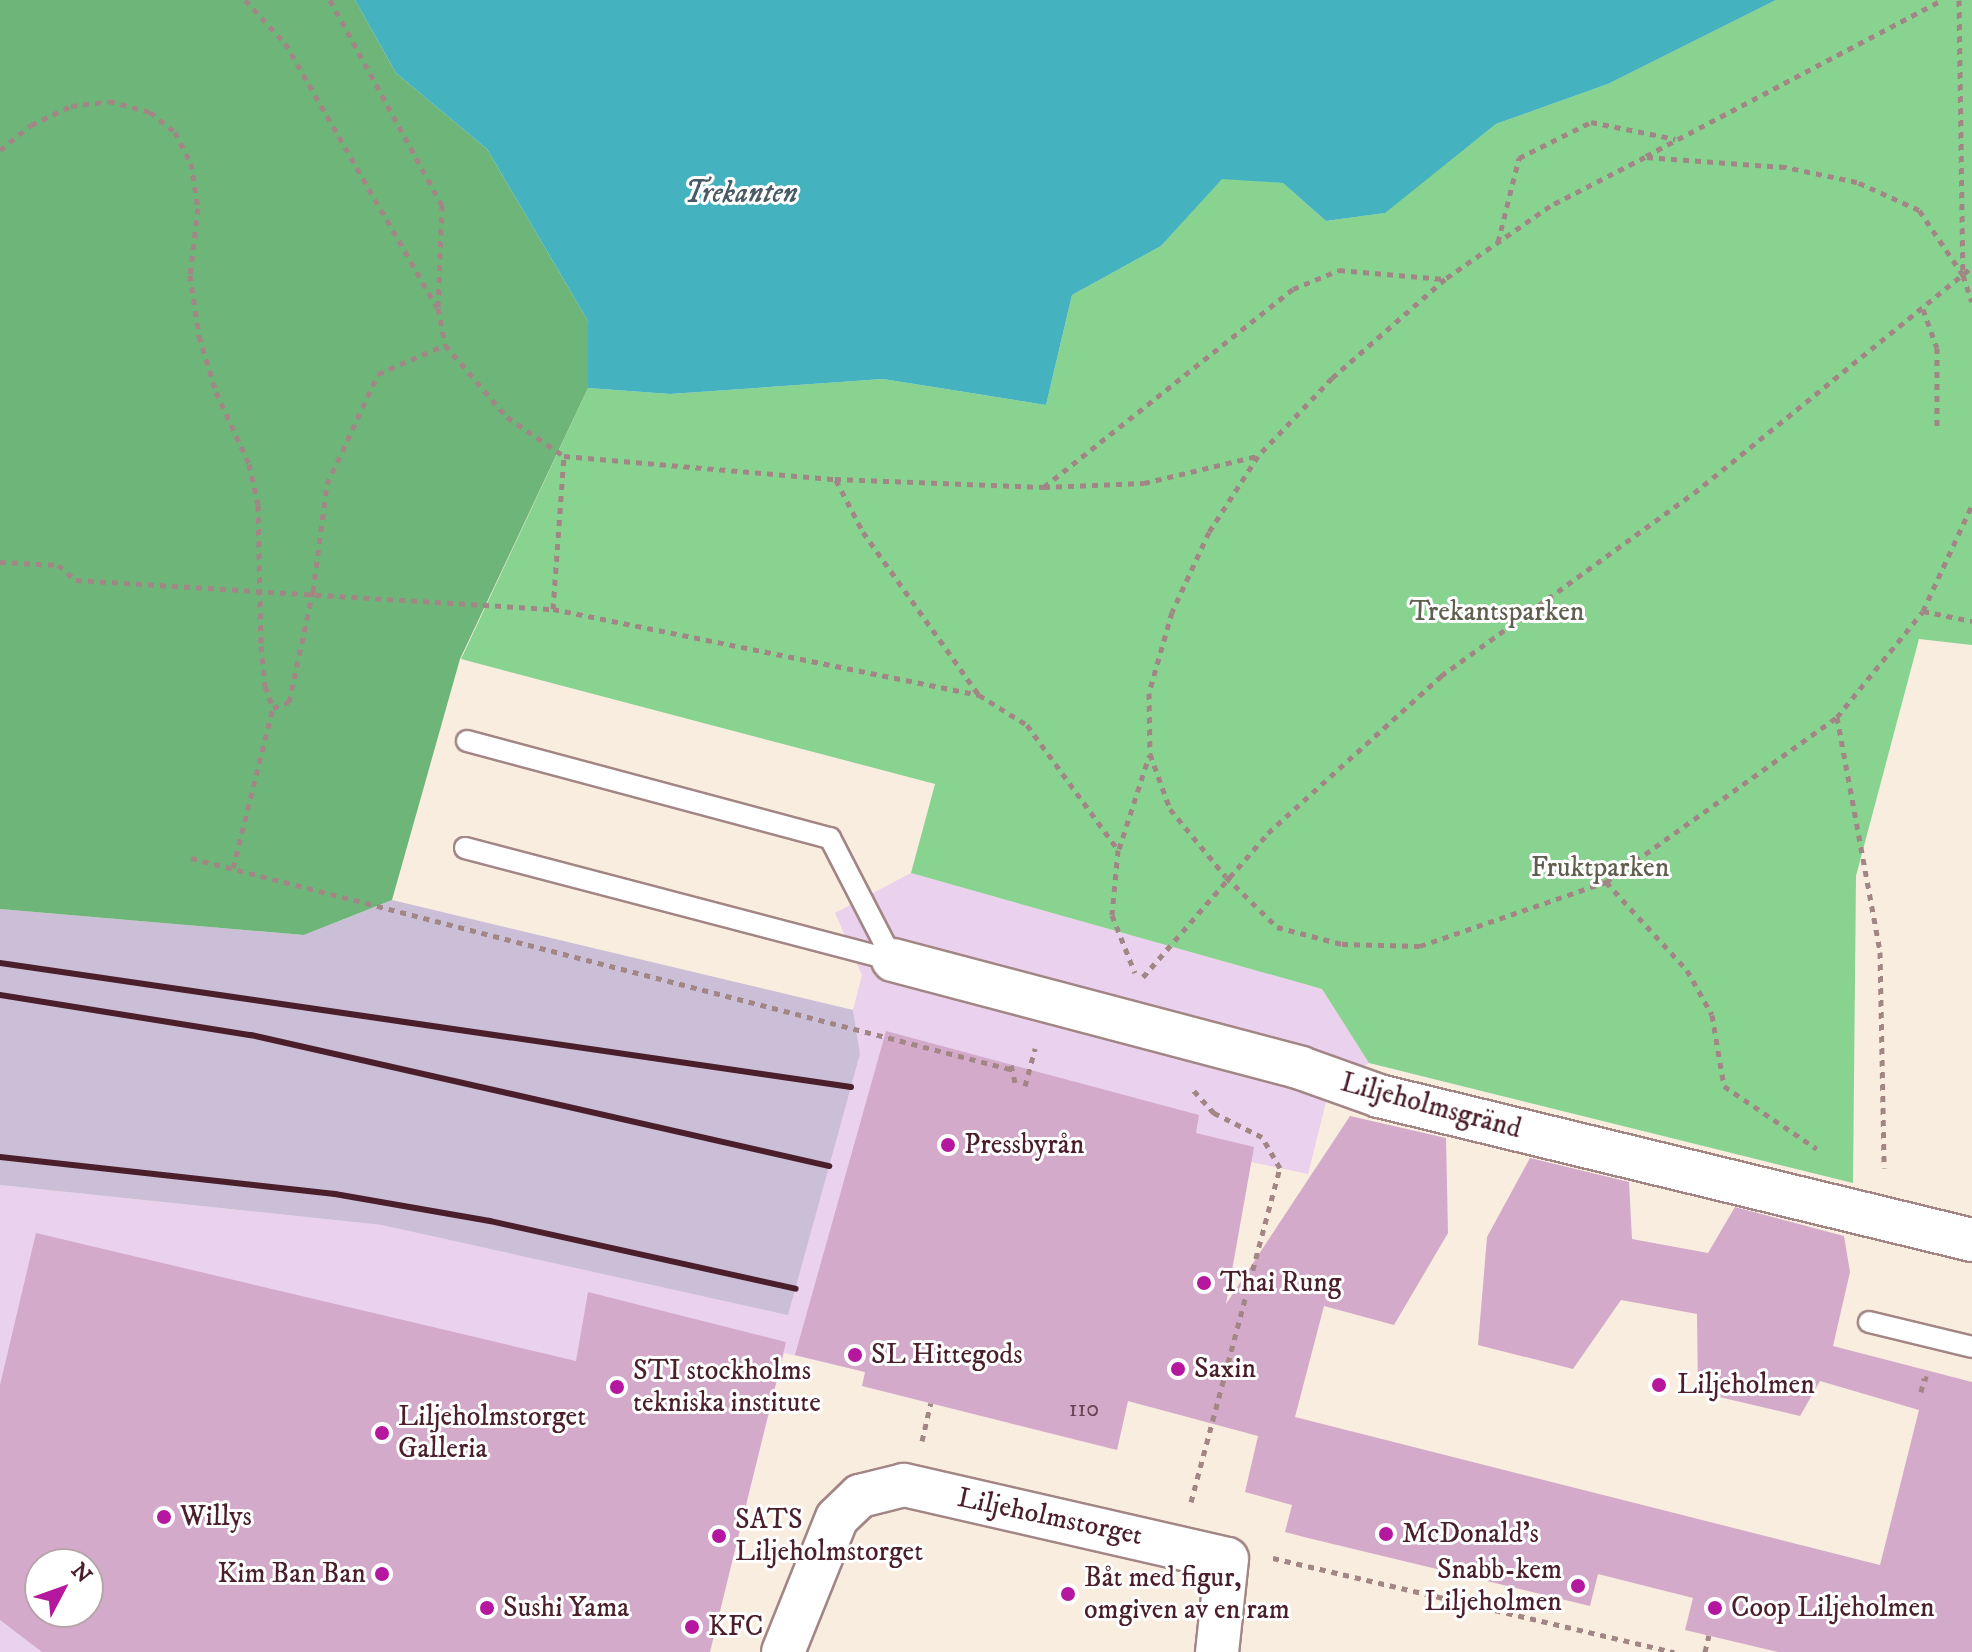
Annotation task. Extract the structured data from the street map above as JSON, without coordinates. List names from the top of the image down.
{
  "streets": {
    "street": ["Liljeholmsgränd", "Liljeholmstorget"]
  },
  "water": ["Trekanten"],
  "parks": ["Trekantsparken", "Fruktparken"],
  "places": [
    "Pressbyrån",
    "Thai Rung",
    "SL Hittegods",
    "Saxin",
    "Liljeholmen",
    "STI stockholms tekniska institute",
    "Liljeholmstorget Galleria",
    "Willys",
    "McDonald's",
    "SATS Liljeholmstorget",
    "Kim Ban Ban",
    "Snabb-kem Liljeholmen",
    "Båt med figur, omgiven av en ram",
    "Sushi Yama",
    "Coop Liljeholmen",
    "KFC"
  ],
  "house_numbers": ["110"],
  "north": "top right"
}
